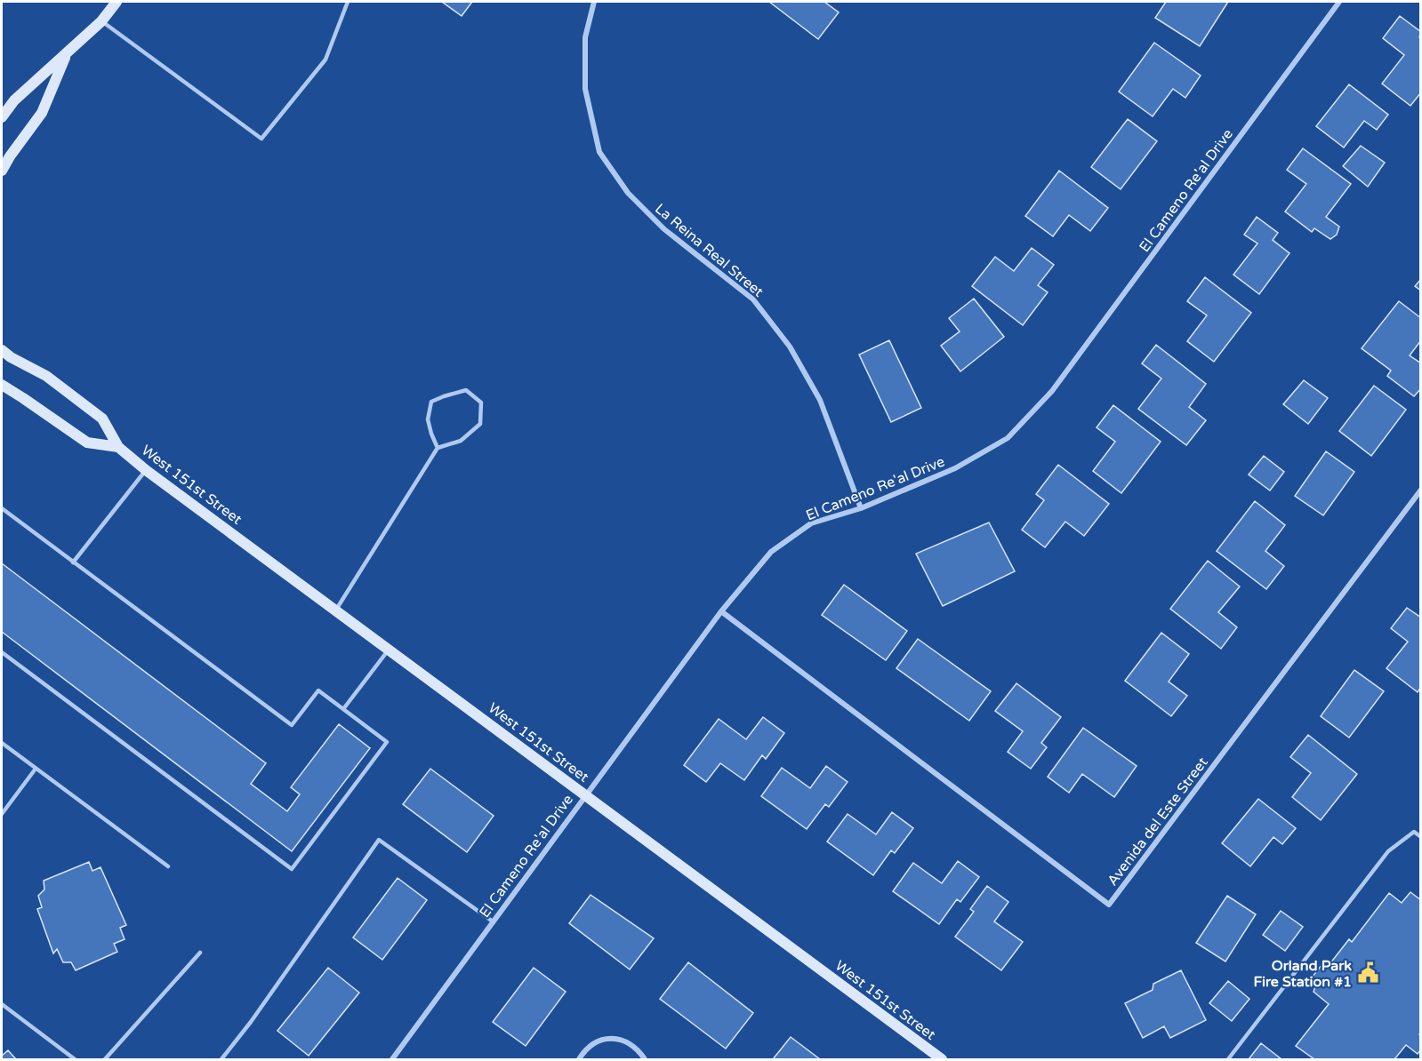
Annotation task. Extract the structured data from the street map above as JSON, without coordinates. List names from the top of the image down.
{
  "streets": {
    "street": [
      "El Cameno Re'al Drive",
      "La Reina Real Street",
      "West 151st Street",
      "Avenida del Este Street"
    ]
  },
  "crossings": [
    ["El Cameno Re'al Drive", "La Reina Real Street"],
    ["El Cameno Re'al Drive", "West 151st Street"],
    ["El Cameno Re'al Drive", "Avenida del Este Street"]
  ],
  "places": {
    "public building": ["Orland Park Fire Station #1"]
  }
}
